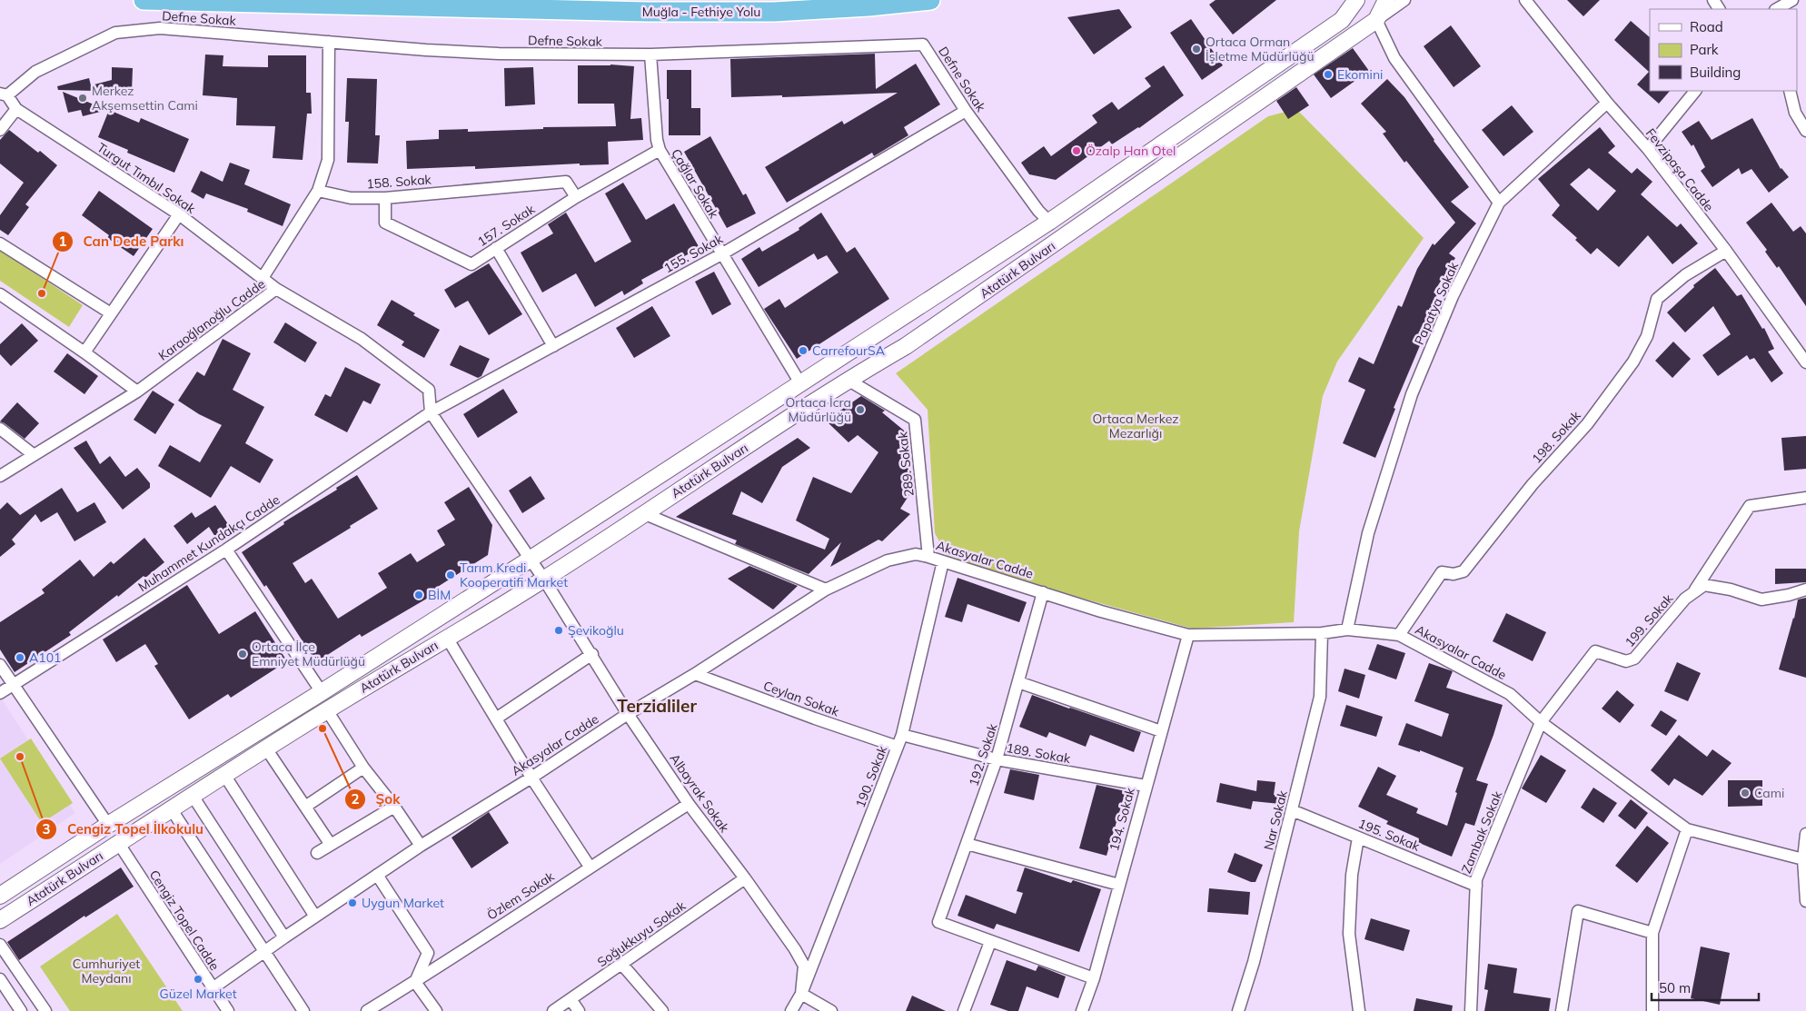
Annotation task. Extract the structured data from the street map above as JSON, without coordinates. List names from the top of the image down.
{
  "streets": {
    "highway": ["Muğla - Fethiye Yolu"],
    "main road": ["Atatürk Bulvarı"],
    "street": [
      "Defne Sokak",
      "Fevzipaşa Cadde",
      "Turgut Tımbıl Sokak",
      "158. Sokak",
      "Çağlar Sokak",
      "157. Sokak",
      "155. Sokak",
      "Papatya Sokak",
      "Karaoğlanoğlu Cadde",
      "198. Sokak",
      "289. Sokak",
      "Muhammet Kundakçı Cadde",
      "Akasyalar Cadde",
      "199. Sokak",
      "Ceylan Sokak",
      "189. Sokak",
      "192. Sokak",
      "190. Sokak",
      "Albayrak Sokak",
      "194. Sokak",
      "Nar Sokak",
      "Zambak Sokak",
      "195. Sokak",
      "Özlem Sokak",
      "Cengiz Topel Cadde",
      "Soğukkuyu Sokak"
    ]
  },
  "crossings": [
    ["Defne Sokak", "Turgut Tımbıl Sokak"],
    ["Defne Sokak", "Çağlar Sokak"],
    ["Defne Sokak", "155. Sokak"],
    ["Defne Sokak", "Atatürk Bulvarı"],
    ["Fevzipaşa Cadde", "198. Sokak"],
    ["Turgut Tımbıl Sokak", "Karaoğlanoğlu Cadde"],
    ["158. Sokak", "157. Sokak"],
    ["Çağlar Sokak", "157. Sokak"],
    ["Çağlar Sokak", "155. Sokak"],
    ["Çağlar Sokak", "Atatürk Bulvarı"],
    ["155. Sokak", "Karaoğlanoğlu Cadde"],
    ["155. Sokak", "Muhammet Kundakçı Cadde"],
    ["Atatürk Bulvarı", "Karaoğlanoğlu Cadde"],
    ["Atatürk Bulvarı", "289. Sokak"],
    ["Atatürk Bulvarı", "Albayrak Sokak"],
    ["Atatürk Bulvarı", "Cengiz Topel Cadde"],
    ["Papatya Sokak", "Akasyalar Cadde"],
    ["Karaoğlanoğlu Cadde", "Muhammet Kundakçı Cadde"],
    ["Karaoğlanoğlu Cadde", "Albayrak Sokak"],
    ["198. Sokak", "Akasyalar Cadde"],
    ["289. Sokak", "Akasyalar Cadde"],
    ["Akasyalar Cadde", "199. Sokak"],
    ["Akasyalar Cadde", "Ceylan Sokak"],
    ["Akasyalar Cadde", "192. Sokak"],
    ["Akasyalar Cadde", "190. Sokak"],
    ["Akasyalar Cadde", "Albayrak Sokak"],
    ["Akasyalar Cadde", "194. Sokak"],
    ["Akasyalar Cadde", "Nar Sokak"],
    ["Akasyalar Cadde", "Zambak Sokak"],
    ["Akasyalar Cadde", "Cengiz Topel Cadde"],
    ["199. Sokak", "Zambak Sokak"],
    ["Ceylan Sokak", "190. Sokak"],
    ["189. Sokak", "192. Sokak"],
    ["189. Sokak", "190. Sokak"],
    ["189. Sokak", "194. Sokak"],
    ["190. Sokak", "Albayrak Sokak"],
    ["Albayrak Sokak", "Özlem Sokak"],
    ["Albayrak Sokak", "Soğukkuyu Sokak"],
    ["Nar Sokak", "195. Sokak"],
    ["Zambak Sokak", "195. Sokak"]
  ],
  "districts": ["Terzialiler"],
  "parks": ["Ortaca Merkez Mezarlığı", "Cumhuriyet Meydanı"],
  "places": [
    "Ortaca Orman İşletme Müdürlüğü",
    "Ekomini",
    "Merkez Akşemsettin Cami",
    "Özalp Han Otel",
    "Can Dede Parkı",
    "CarrefourSA",
    "Ortaca İcra Müdürlüğü",
    "Tarım Kredi Kooperatifi Market",
    "BİM",
    "Şevikoğlu",
    "Ortaca İlçe Emniyet Müdürlüğü",
    "A101",
    "Şok",
    "Cengiz Topel İlkokulu",
    "Cami",
    "Uygun Market",
    "Güzel Market"
  ],
  "legend": ["Road", "Park", "Building"],
  "scale_bar": "50 m"
}
